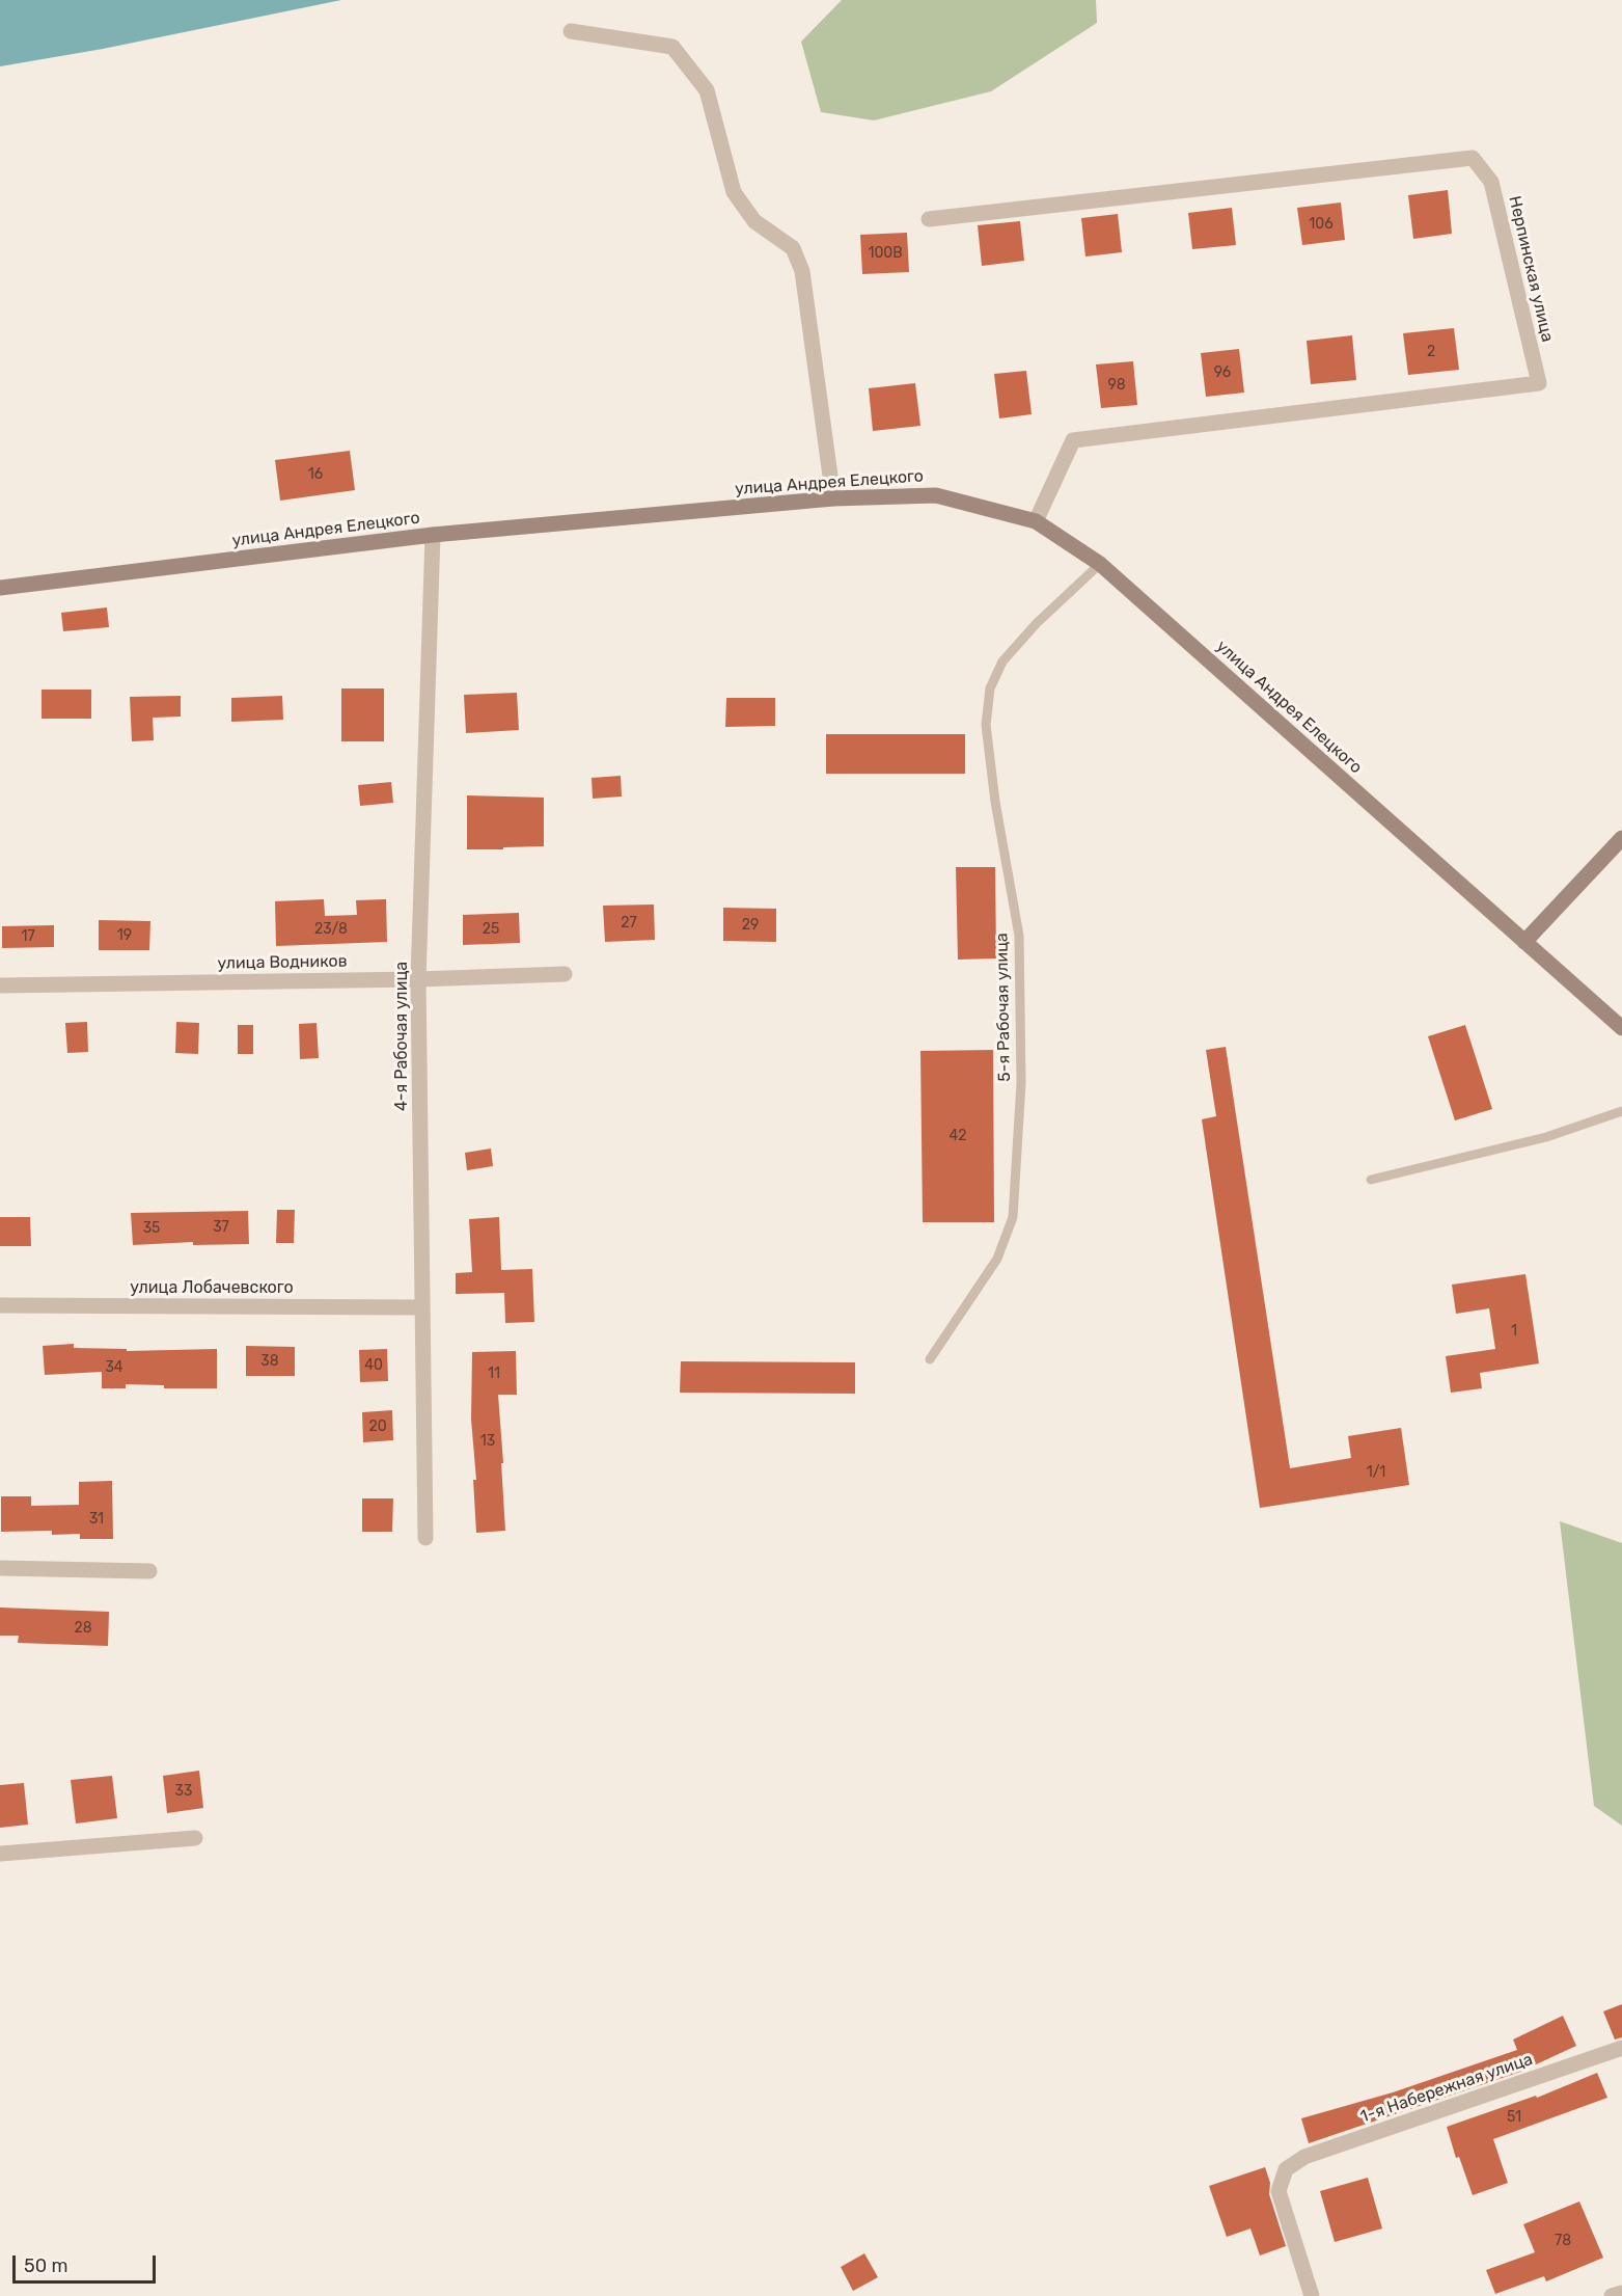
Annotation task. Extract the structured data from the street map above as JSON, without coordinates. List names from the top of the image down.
{
  "streets": {
    "main road": ["улица Андрея Елецкого"],
    "street": [
      "Нерпинская улица",
      "улица Водников",
      "4-я Рабочая улица",
      "улица Лобачевского",
      "1-я Набережная улица"
    ],
    "lane": ["5-я Рабочая улица"]
  },
  "crossings": [
    ["Нерпинская улица", "улица Андрея Елецкого"],
    ["улица Андрея Елецкого", "5-я Рабочая улица"],
    ["улица Андрея Елецкого", "4-я Рабочая улица"],
    ["улица Водников", "4-я Рабочая улица"],
    ["4-я Рабочая улица", "улица Лобачевского"]
  ],
  "house_numbers": [
    "106",
    "100В",
    "2",
    "96",
    "98",
    "16",
    "27",
    "29",
    "23/8",
    "25",
    "19",
    "17",
    "42",
    "37",
    "35",
    "1",
    "38",
    "40",
    "34",
    "11",
    "20",
    "13",
    "1/1",
    "31",
    "28",
    "33",
    "51",
    "78"
  ],
  "scale_bar": "50 m"
}
